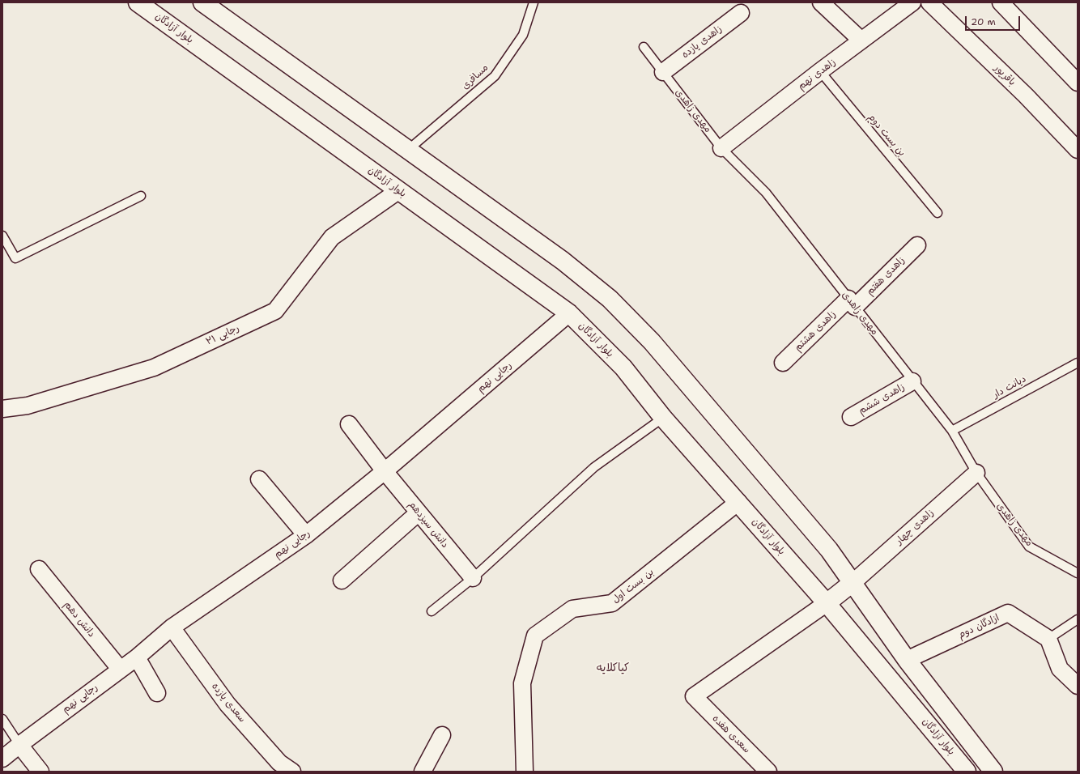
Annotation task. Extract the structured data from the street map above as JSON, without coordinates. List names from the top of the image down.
{
  "streets": {
    "highway": ["بلوار آزادگان"],
    "street": [
      "زاهدی یازده",
      "زاهدی نهم",
      "باقرپور",
      "زاهدی هفتم",
      "زاهدی هشتم",
      "رجایی ۲۱",
      "رجایی نهم",
      "زاهدی ششم",
      "دانش سیزدهم",
      "زاهدی چهار",
      "بن بست اول",
      "دانش دهم",
      "ازادگان دوم",
      "سعدی یازده",
      "سعدی هفده"
    ],
    "lane": [
      "مسافری",
      "مهدی زاهدی",
      "بن بست دوم",
      "دیانت دار"
    ]
  },
  "crossings": [
    ["بلوار آزادگان", "رجایی ۲۱"],
    ["بلوار آزادگان", "رجایی نهم"],
    ["بلوار آزادگان", "بن بست اول"],
    ["بلوار آزادگان", "سعدی هفده"],
    ["زاهدی یازده", "مهدی زاهدی"],
    ["زاهدی نهم", "مهدی زاهدی"],
    ["زاهدی نهم", "بن بست دوم"],
    ["مهدی زاهدی", "زاهدی هفتم"],
    ["مهدی زاهدی", "زاهدی هشتم"],
    ["مهدی زاهدی", "دیانت دار"],
    ["مهدی زاهدی", "زاهدی ششم"],
    ["مهدی زاهدی", "زاهدی چهار"],
    ["زاهدی هفتم", "زاهدی هشتم"],
    ["رجایی نهم", "دانش سیزدهم"],
    ["رجایی نهم", "دانش دهم"],
    ["رجایی نهم", "سعدی یازده"]
  ],
  "districts": ["کیاکلایه"],
  "scale_bar": "20 m"
}
